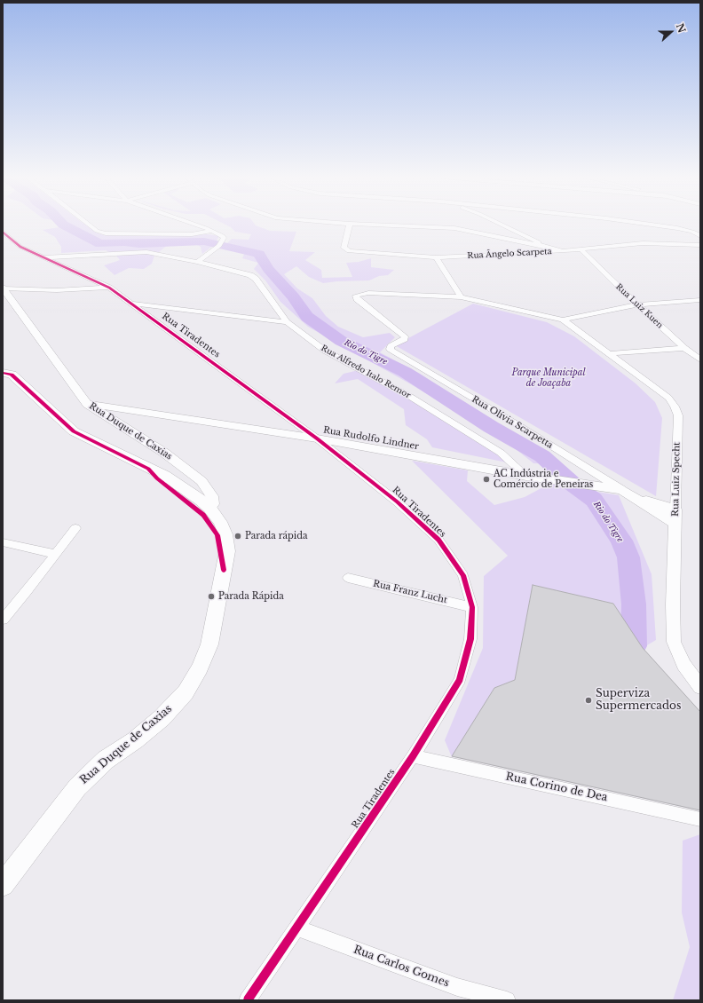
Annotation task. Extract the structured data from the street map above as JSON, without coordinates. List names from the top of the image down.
{
  "streets": {
    "main road": ["Rua Duque de Caxias"],
    "street": [
      "Rua Ângelo Scarpeta",
      "Rua Luiz Kuen",
      "Rua Tiradentes",
      "Rua Alfredo Italo Remor",
      "Rua Olívia Scarpetta",
      "Rua Rudolfo Lindner",
      "Rua Luiz Specht",
      "Rua Franz Lucht",
      "Rua Corino de Dea",
      "Rua Carlos Gomes"
    ]
  },
  "crossings": [
    ["Rua Ângelo Scarpeta", "Rua Luiz Kuen"],
    ["Rua Tiradentes", "Rua Alfredo Italo Remor"],
    ["Rua Tiradentes", "Rua Rudolfo Lindner"],
    ["Rua Tiradentes", "Rua Franz Lucht"],
    ["Rua Tiradentes", "Rua Corino de Dea"],
    ["Rua Tiradentes", "Rua Carlos Gomes"],
    ["Rua Alfredo Italo Remor", "Rua Rudolfo Lindner"],
    ["Rua Olívia Scarpetta", "Rua Rudolfo Lindner"],
    ["Rua Olívia Scarpetta", "Rua Luiz Specht"],
    ["Rua Duque de Caxias", "Rua Rudolfo Lindner"]
  ],
  "water": ["Rio do Tigre"],
  "parks": ["Parque Municipal de Joaçaba"],
  "places": [
    "AC Indústria e Comércio de Peneiras",
    "Parada rápida",
    "Parada Rápida",
    "Superviza Supermercados"
  ],
  "north": "right"
}
